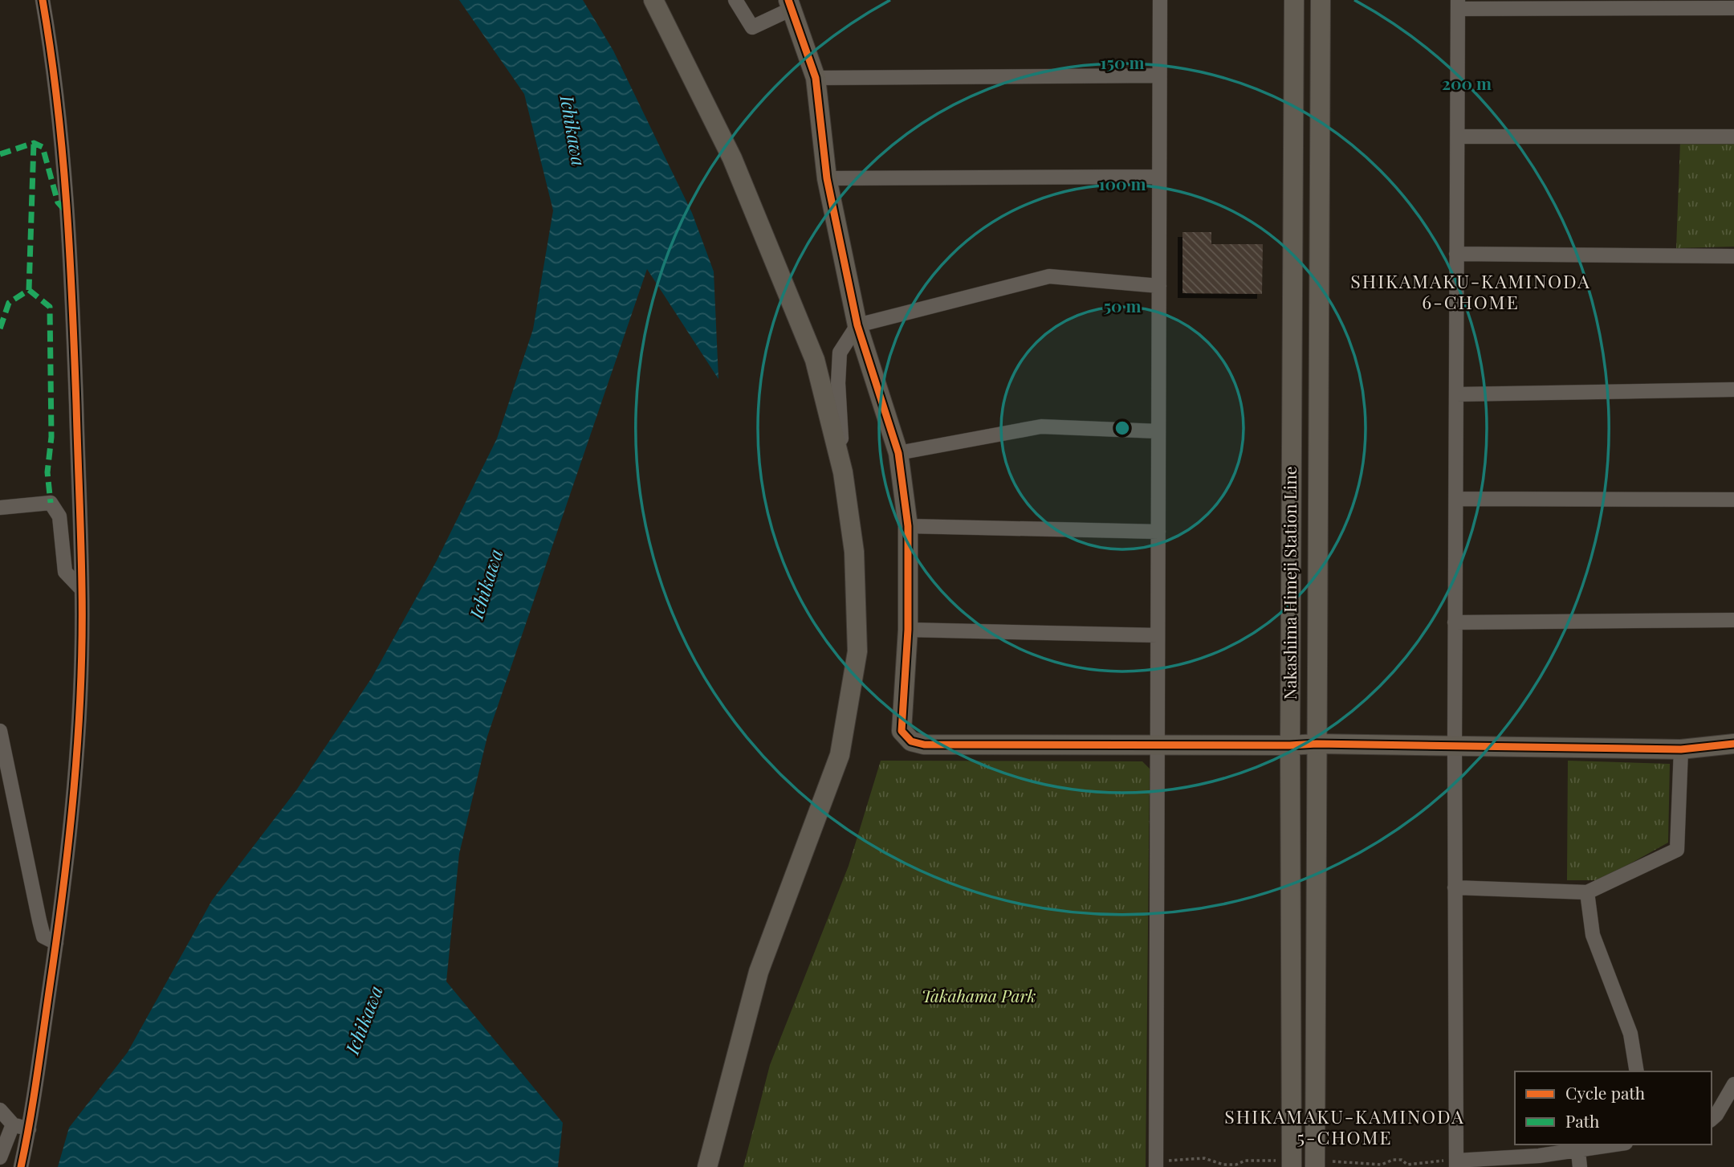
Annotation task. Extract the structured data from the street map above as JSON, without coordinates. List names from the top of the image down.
{
  "streets": {
    "street": ["Nakashima Himeji Station Line"]
  },
  "districts": ["SHIKAMAKU-KAMINODA 6-CHOME", "SHIKAMAKU-KAMINODA 5-CHOME"],
  "water": ["Ichikawa"],
  "parks": ["Takahama Park"],
  "legend": ["Cycle path", "Path"],
  "rings": [
    "150 m",
    "200 m",
    "100 m",
    "50 m"
  ]
}
